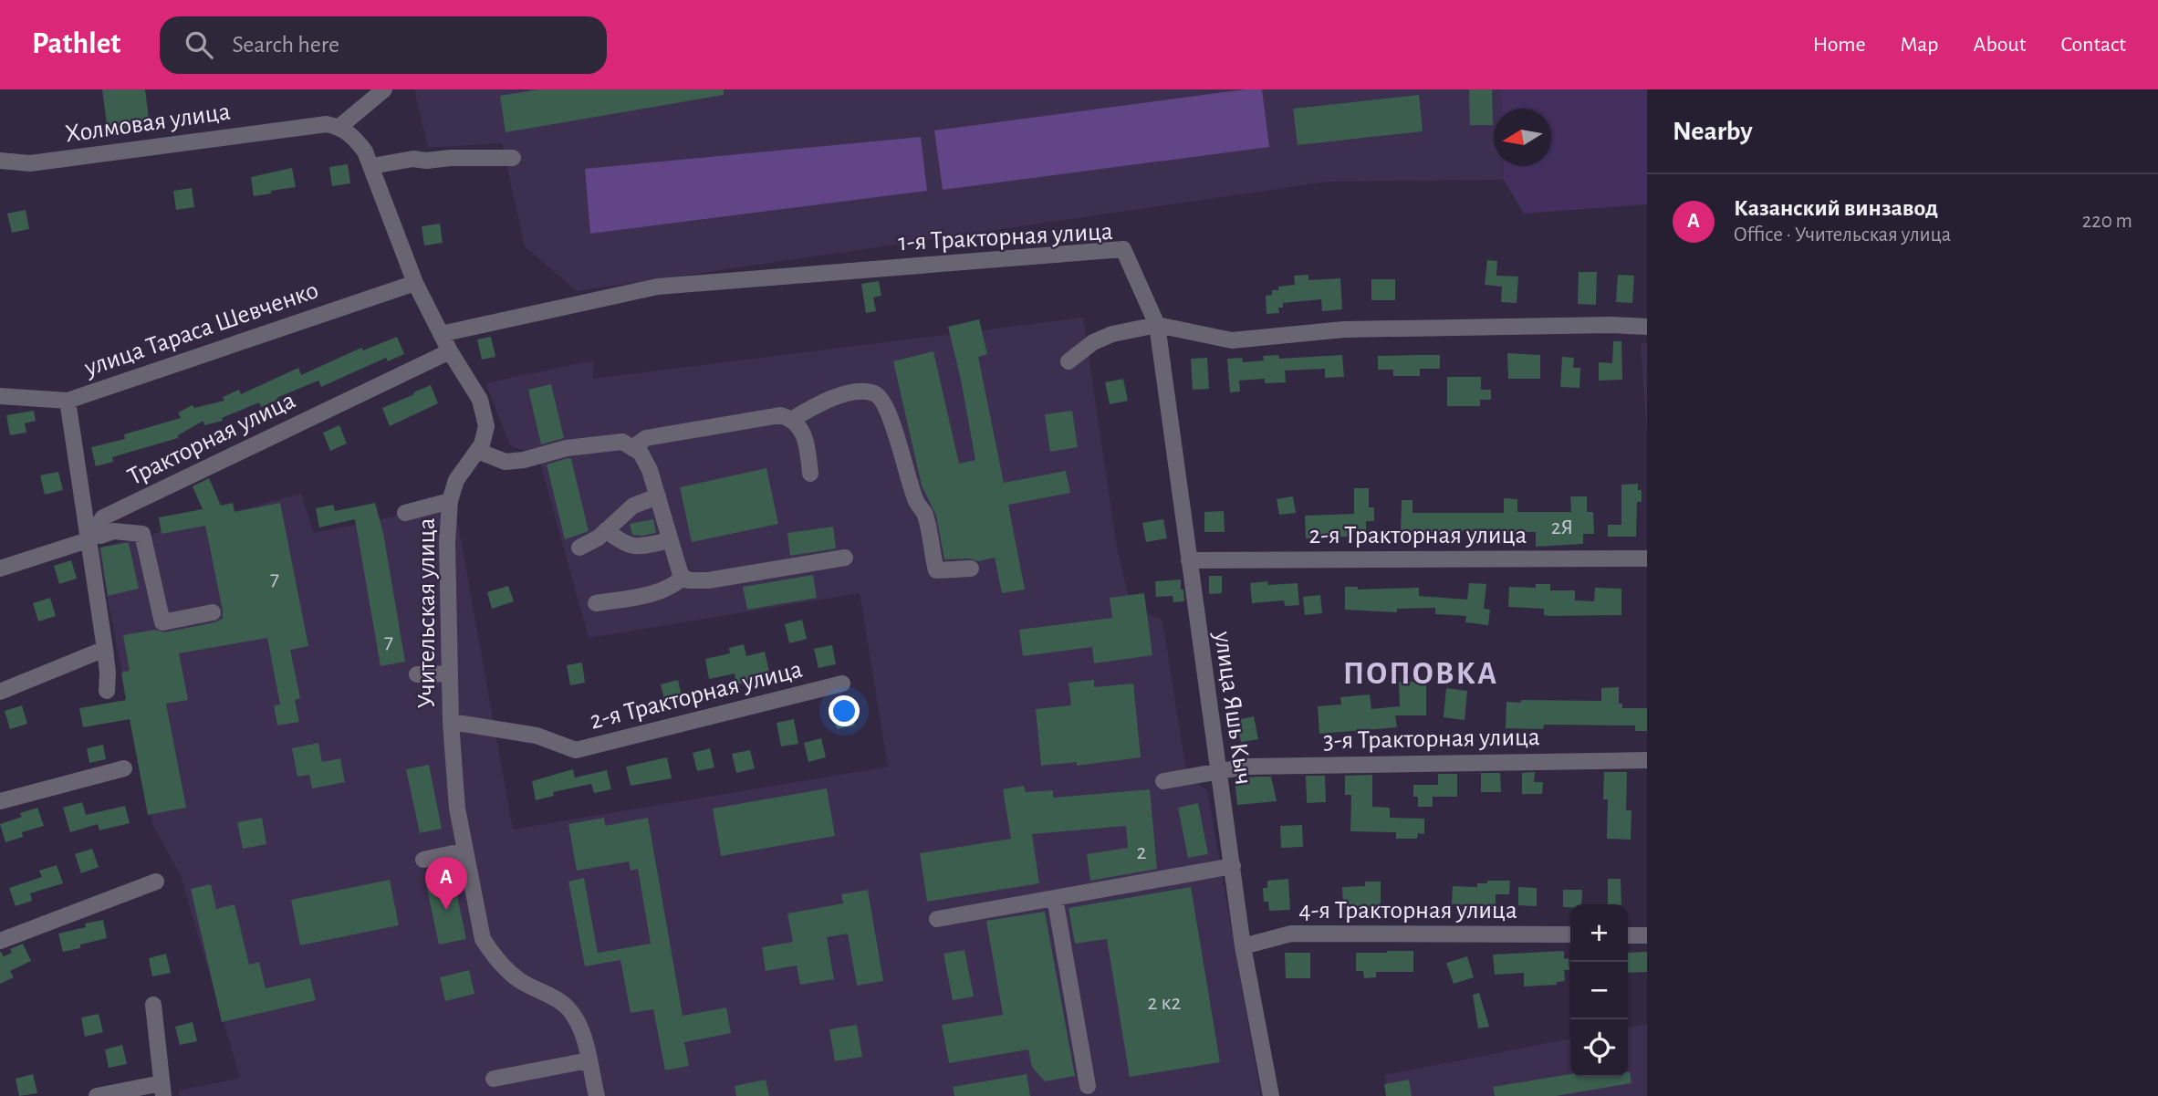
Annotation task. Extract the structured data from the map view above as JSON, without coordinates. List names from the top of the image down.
{
  "streets": {
    "street": [
      "Холмовая улица",
      "1-я Тракторная улица",
      "улица Тараса Шевченко",
      "Тракторная улица",
      "2-я Тракторная улица",
      "Учительская улица",
      "улица Яшь Кыч",
      "3-я Тракторная улица",
      "4-я Тракторная улица"
    ]
  },
  "crossings": [
    ["Холмовая улица", "Учительская улица"],
    ["1-я Тракторная улица", "Учительская улица"],
    ["1-я Тракторная улица", "улица Яшь Кыч"],
    ["улица Тараса Шевченко", "Учительская улица"],
    ["Тракторная улица", "Учительская улица"],
    ["2-я Тракторная улица", "Учительская улица"],
    ["2-я Тракторная улица", "улица Яшь Кыч"],
    ["улица Яшь Кыч", "3-я Тракторная улица"],
    ["улица Яшь Кыч", "4-я Тракторная улица"]
  ],
  "districts": ["ПОПОВКА"],
  "house_numbers": [
    "2Я",
    "7",
    "7",
    "2",
    "2 к2"
  ],
  "north": "left",
  "page": {
    "header": "Pathlet",
    "search": "Search here",
    "nav": [
      "Home",
      "Map",
      "About",
      "Contact"
    ],
    "heading": "Nearby",
    "list": [
      {
        "mark": "A",
        "name": "Казанский винзавод",
        "note": "Office · Учительская улица",
        "value": "220 m"
      }
    ],
    "pins": "A",
    "map_buttons": ["+", "−"]
  }
}
